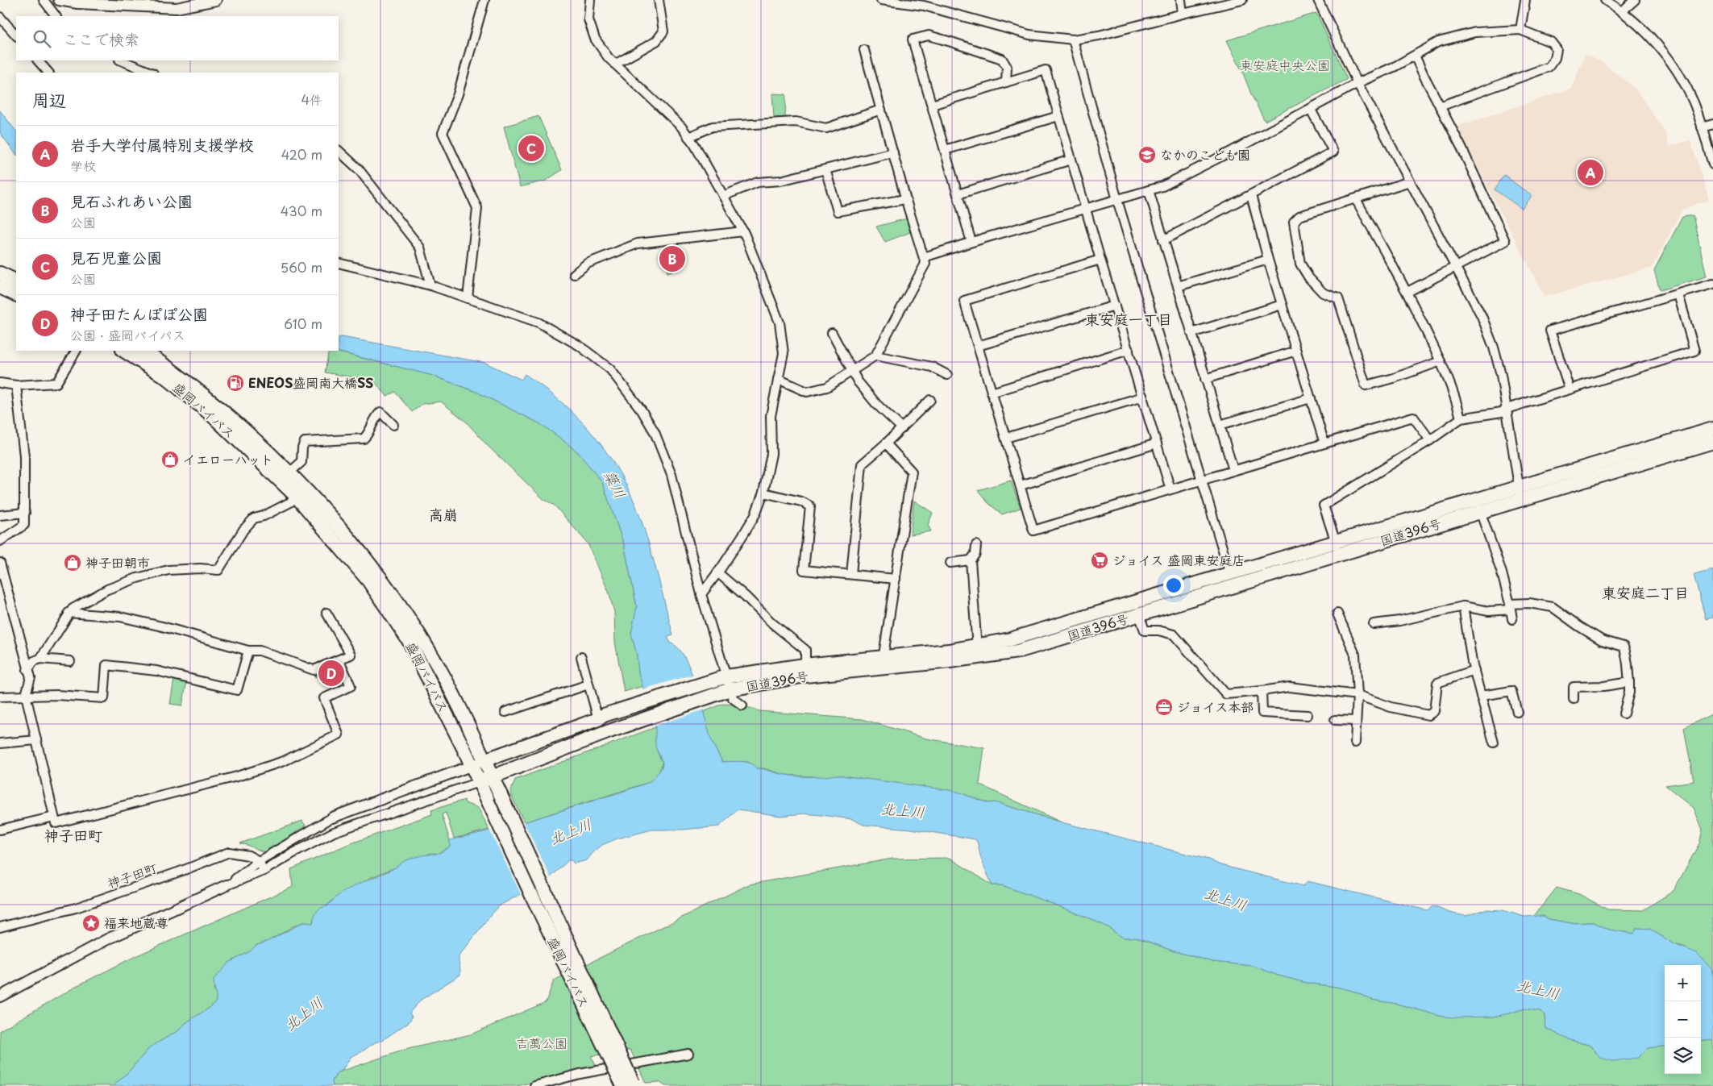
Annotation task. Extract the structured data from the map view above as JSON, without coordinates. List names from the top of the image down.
{
  "streets": {
    "highway": ["盛岡バイパス", "国道396号"],
    "street": ["神子田町"]
  },
  "crossings": [
    ["盛岡バイパス", "国道396号"]
  ],
  "districts": [
    "東安庭一丁目",
    "高崩",
    "東安庭二丁目",
    "神子田町"
  ],
  "water": ["簗川", "北上川"],
  "parks": ["東安庭中央公園", "吉萬公園"],
  "places": {
    "school or university": ["なかのこども園"],
    "fuel station": ["ENEOS盛岡南大橋SS"],
    "shop": ["イエローハット", "神子田朝市"],
    "supermarket": ["ジョイス 盛岡東安庭店"],
    "office": ["ジョイス本部"],
    "place": ["福来地蔵尊"]
  },
  "page": {
    "search": "ここで検索",
    "heading": ["周辺", "4件"],
    "list": [
      {
        "mark": "A",
        "name": "岩手大学付属特別支援学校",
        "note": "学校",
        "value": "420 m"
      },
      {
        "mark": "B",
        "name": "見石ふれあい公園",
        "note": "公園",
        "value": "430 m"
      },
      {
        "mark": "C",
        "name": "見石児童公園",
        "note": "公園",
        "value": "560 m"
      },
      {
        "mark": "D",
        "name": "神子田たんぽぽ公園",
        "note": "公園 · 盛岡バイパス",
        "value": "610 m"
      }
    ],
    "pins": [
      "C",
      "A",
      "B",
      "D"
    ],
    "map_buttons": ["+", "−"]
  }
}
